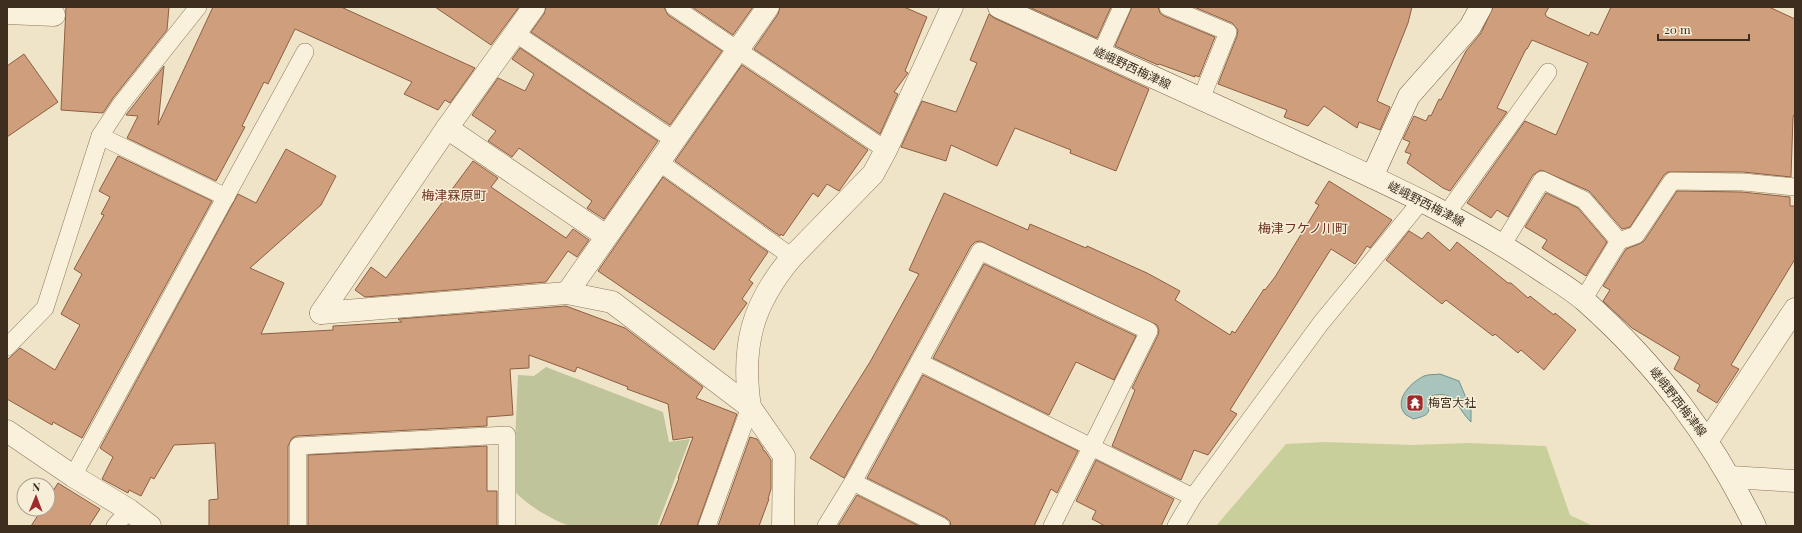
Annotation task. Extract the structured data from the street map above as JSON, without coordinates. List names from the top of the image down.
{
  "streets": {
    "street": ["嵯峨野西梅津線"]
  },
  "districts": ["梅津罧原町", "梅津フケノ川町"],
  "places": {
    "temple": ["梅宮大社"]
  },
  "scale_bar": "20 m",
  "north": "top"
}
